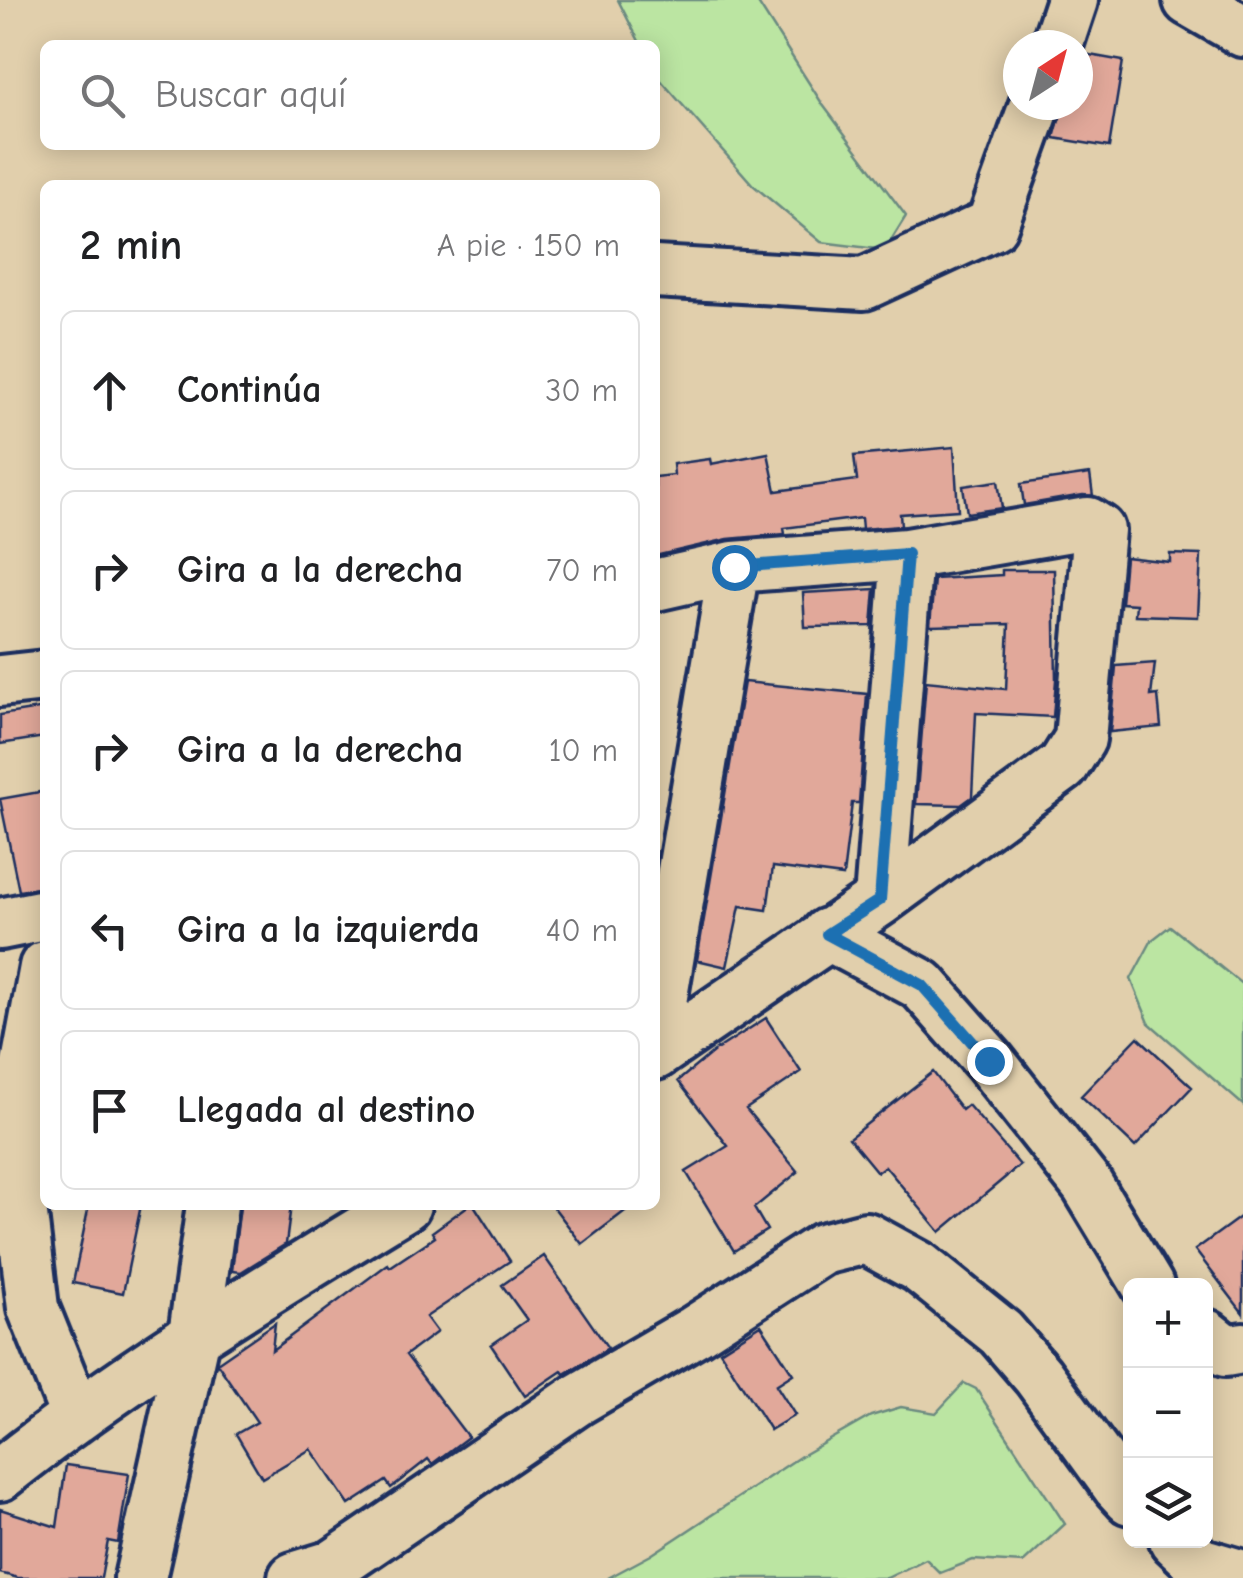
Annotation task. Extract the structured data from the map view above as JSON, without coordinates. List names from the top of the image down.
{
  "north": "top right",
  "page": {
    "search": "Buscar aquí",
    "heading": ["2 min", "A pie · 150 m"],
    "list": [
      ["Continúa", "30 m"],
      ["Gira a la derecha", "70 m"],
      ["Gira a la derecha", "10 m"],
      ["Gira a la izquierda", "40 m"],
      "Llegada al destino"
    ],
    "map_buttons": ["+", "−"]
  }
}
